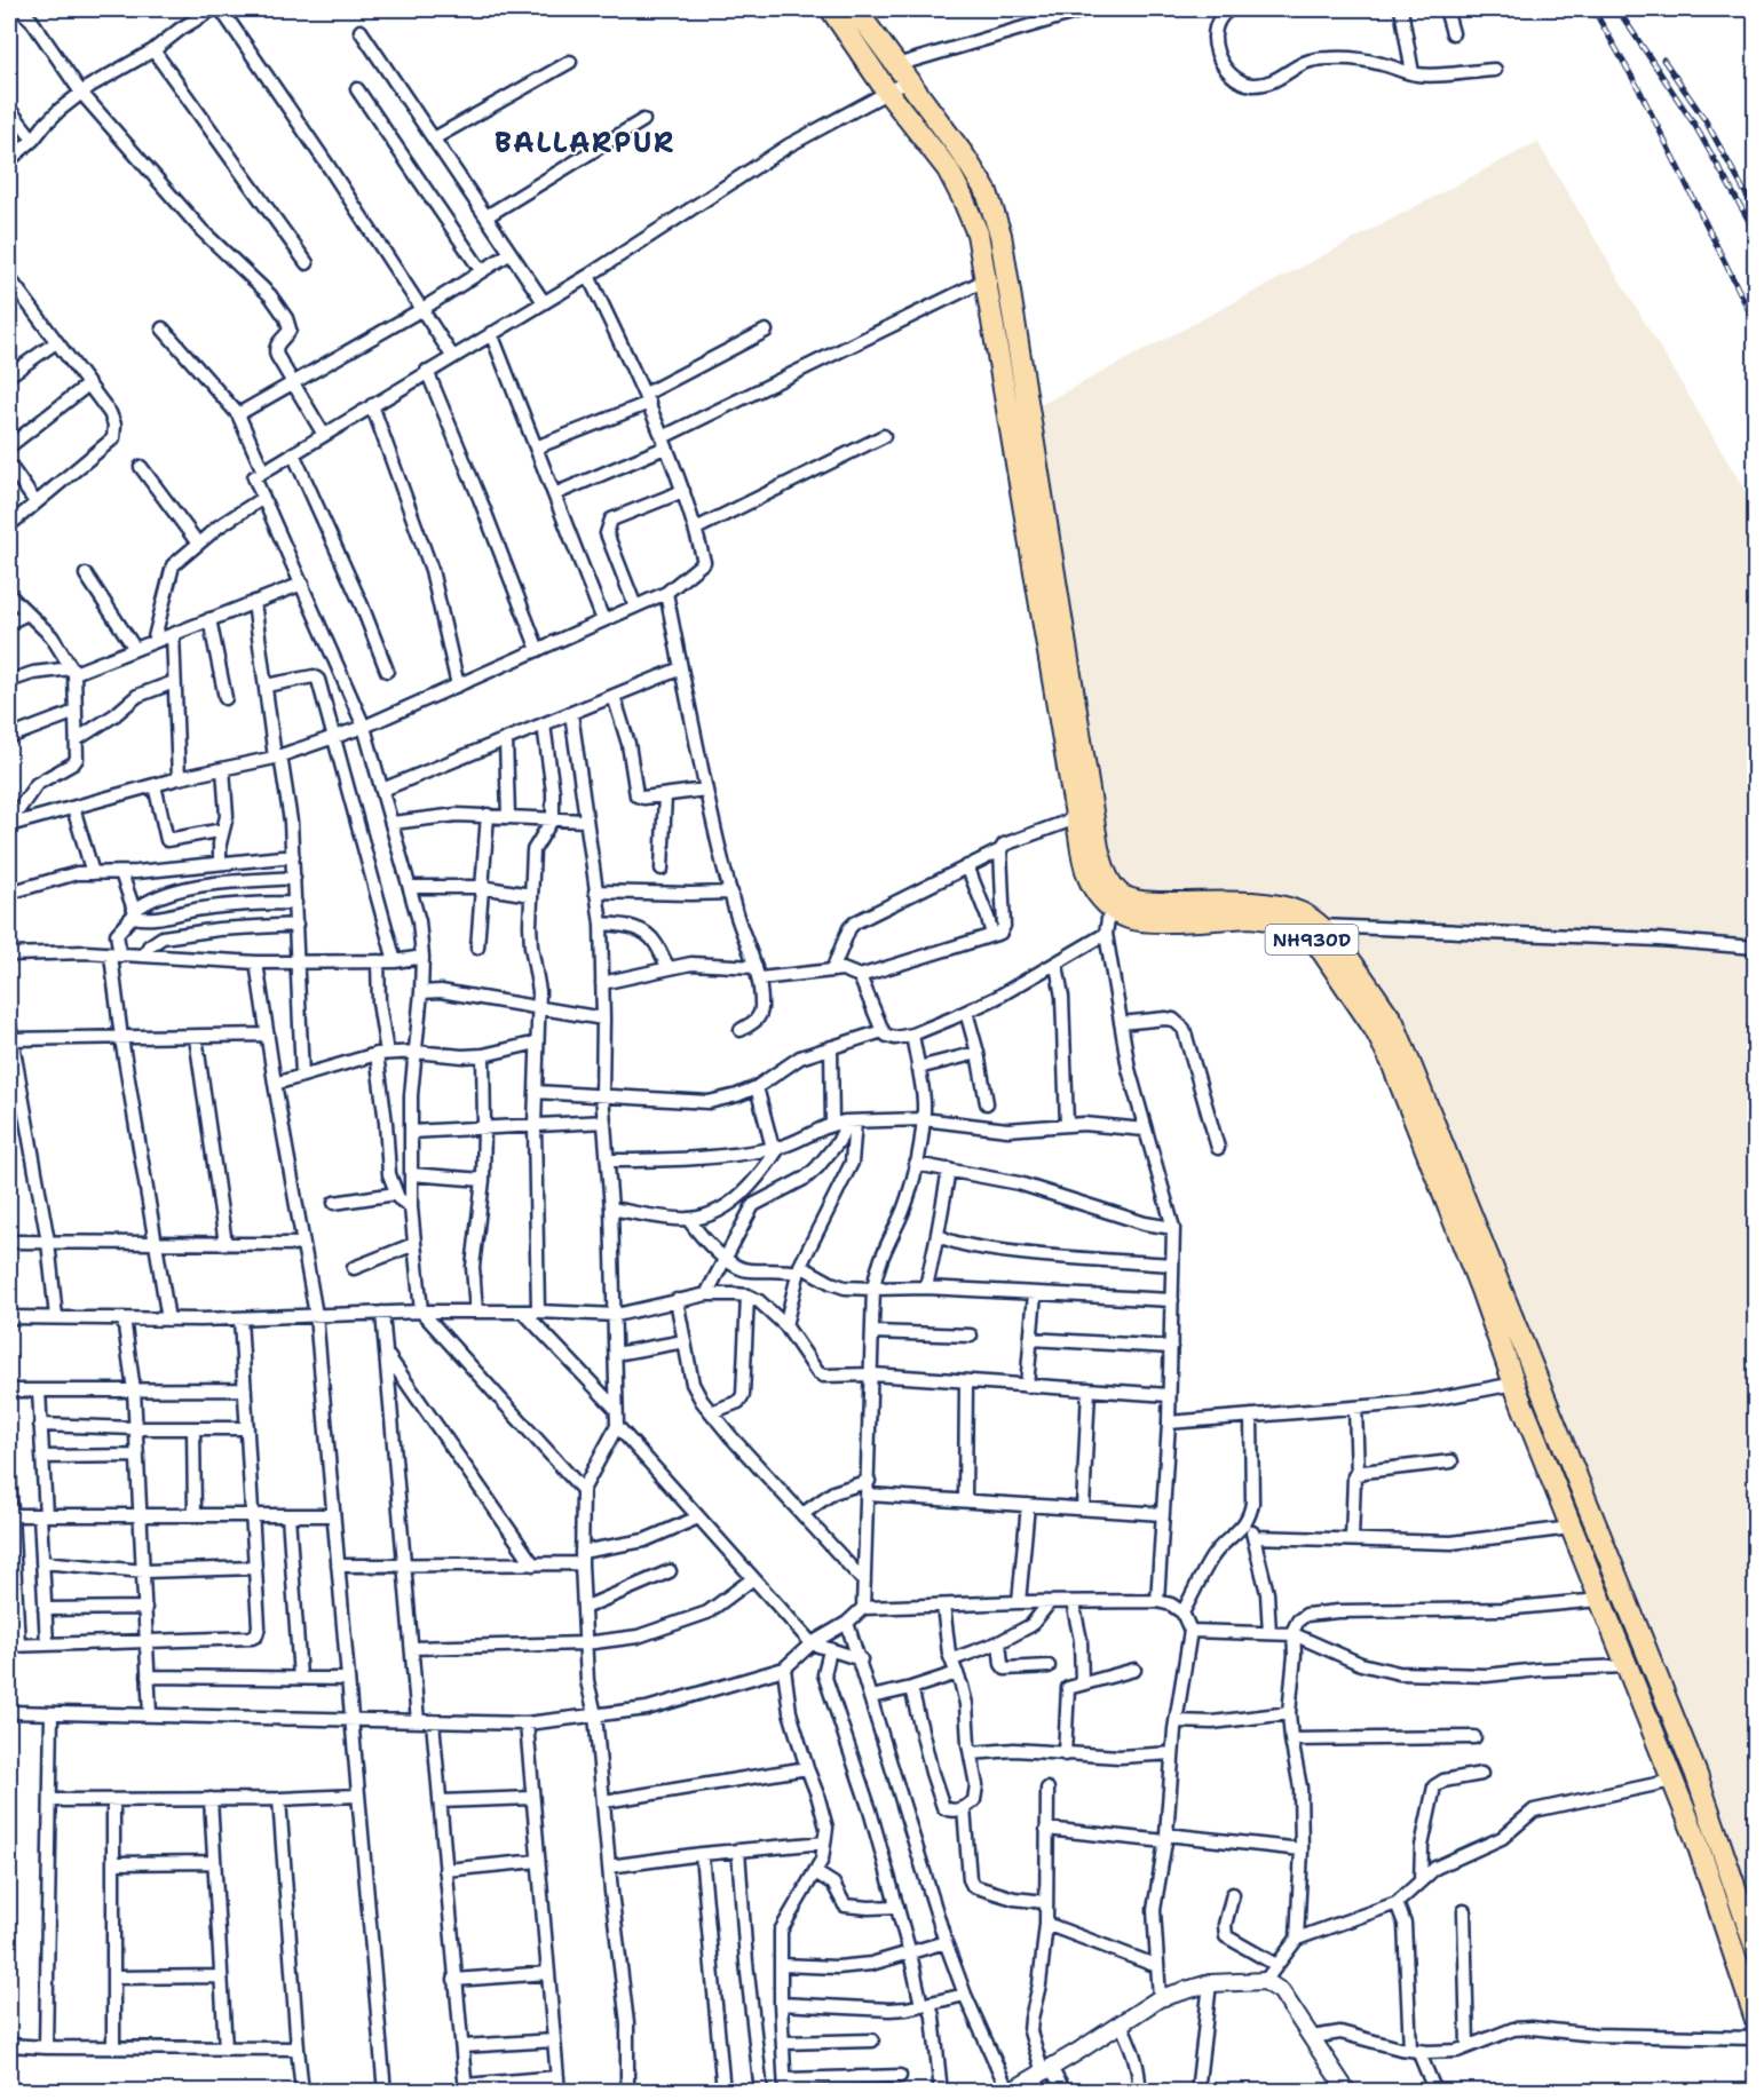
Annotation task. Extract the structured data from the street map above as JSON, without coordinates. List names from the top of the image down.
{
  "streets": {
    "highway": ["NH930D"]
  },
  "districts": ["BALLARPUR"]
}
